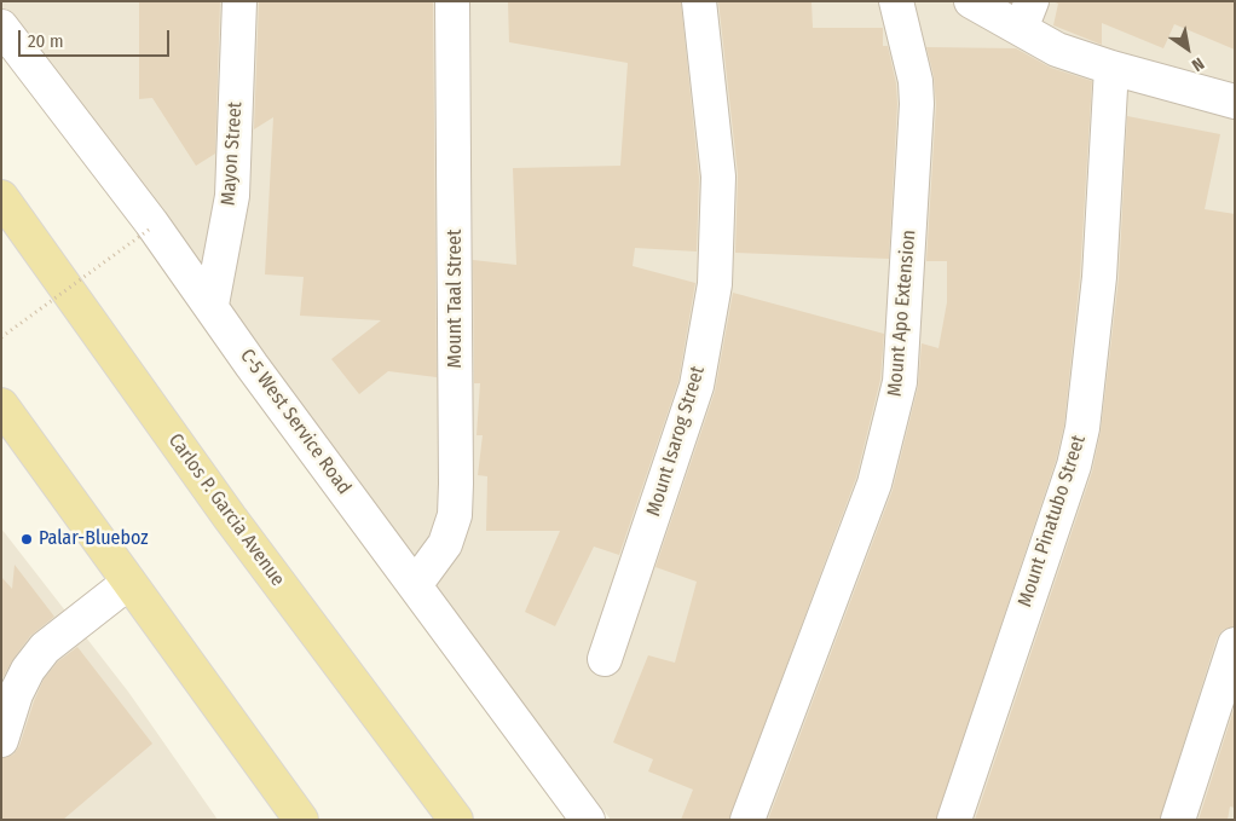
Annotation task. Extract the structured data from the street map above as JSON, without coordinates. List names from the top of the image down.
{
  "streets": {
    "main road": ["Carlos P. Garcia Avenue"],
    "street": [
      "Mayon Street",
      "Mount Taal Street",
      "Mount Apo Extension",
      "C-5 West Service Road",
      "Mount Isarog Street",
      "Mount Pinatubo Street"
    ]
  },
  "crossings": [
    ["Mayon Street", "C-5 West Service Road"],
    ["Mount Taal Street", "C-5 West Service Road"]
  ],
  "places": ["Palar-Blueboz"],
  "scale_bar": "20 m",
  "north": "bottom right"
}
